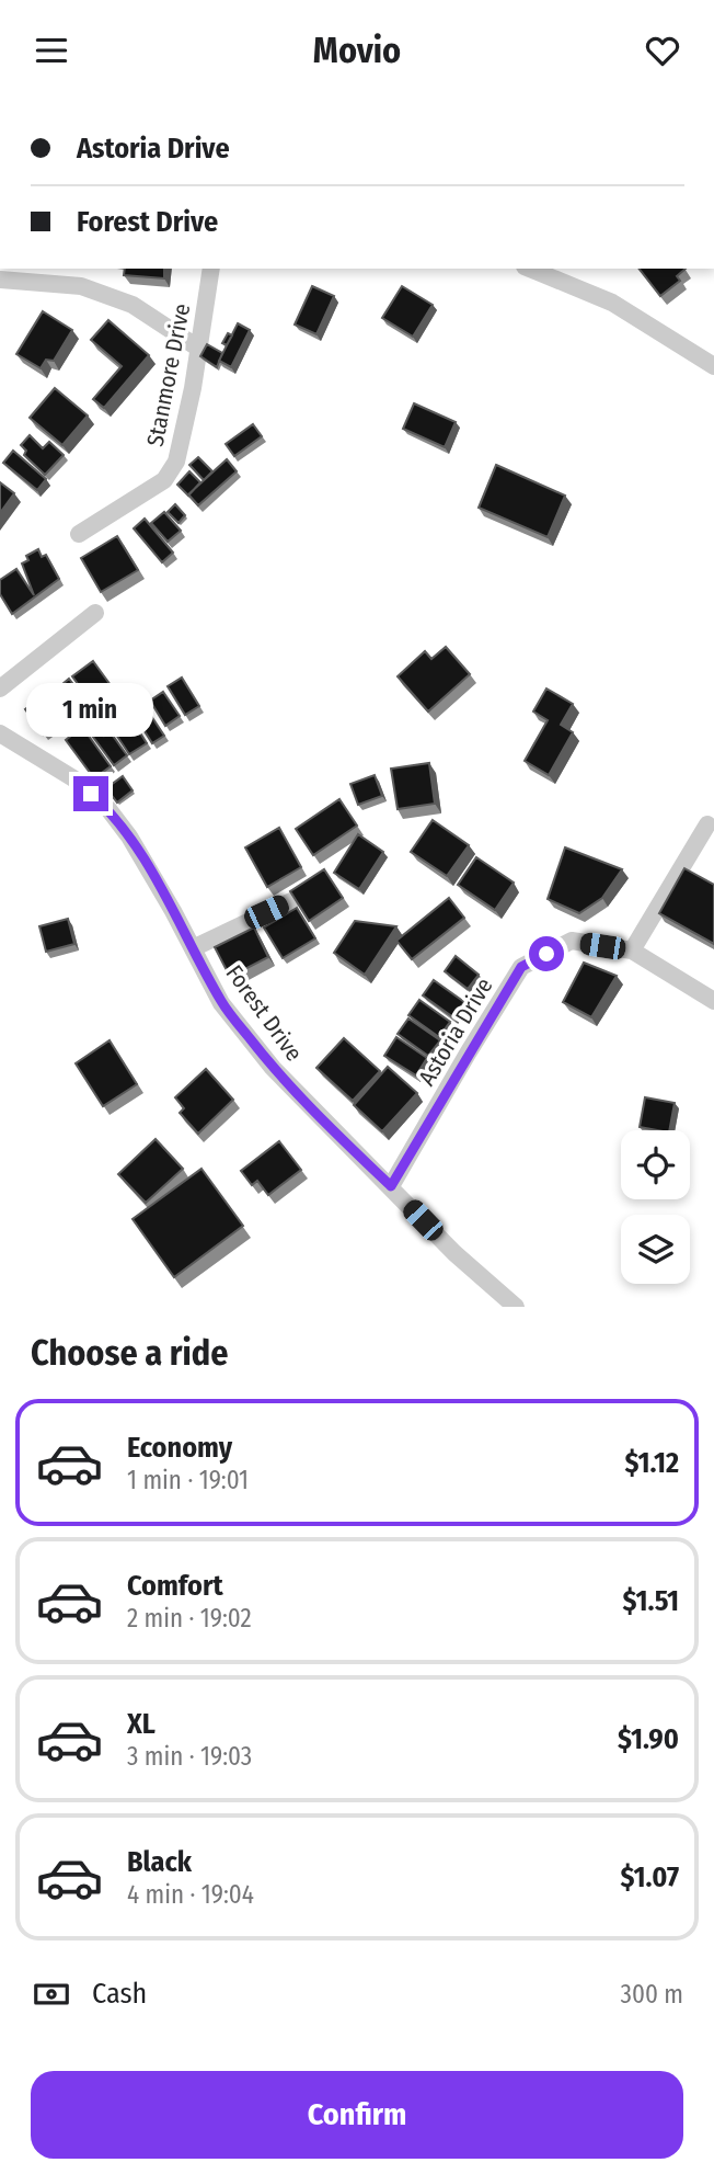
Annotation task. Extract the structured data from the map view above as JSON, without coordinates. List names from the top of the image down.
{
  "streets": {
    "street": ["Stanmore Drive", "Forest Drive", "Astoria Drive"]
  },
  "crossings": [
    ["Forest Drive", "Astoria Drive"]
  ],
  "page": {
    "header": "Movio",
    "banner": ["Astoria Drive", "Forest Drive"],
    "bubble": "1 min",
    "heading": "Choose a ride",
    "list": [
      {
        "name": "Economy",
        "note": "1 min · 19:01",
        "value": "$1.12"
      },
      {
        "name": "Comfort",
        "note": "2 min · 19:02",
        "value": "$1.51"
      },
      {
        "name": "XL",
        "note": "3 min · 19:03",
        "value": "$1.90"
      },
      {
        "name": "Black",
        "note": "4 min · 19:04",
        "value": "$1.07"
      }
    ],
    "pay": ["Cash", "300 m"],
    "buttons": "Confirm"
  }
}
